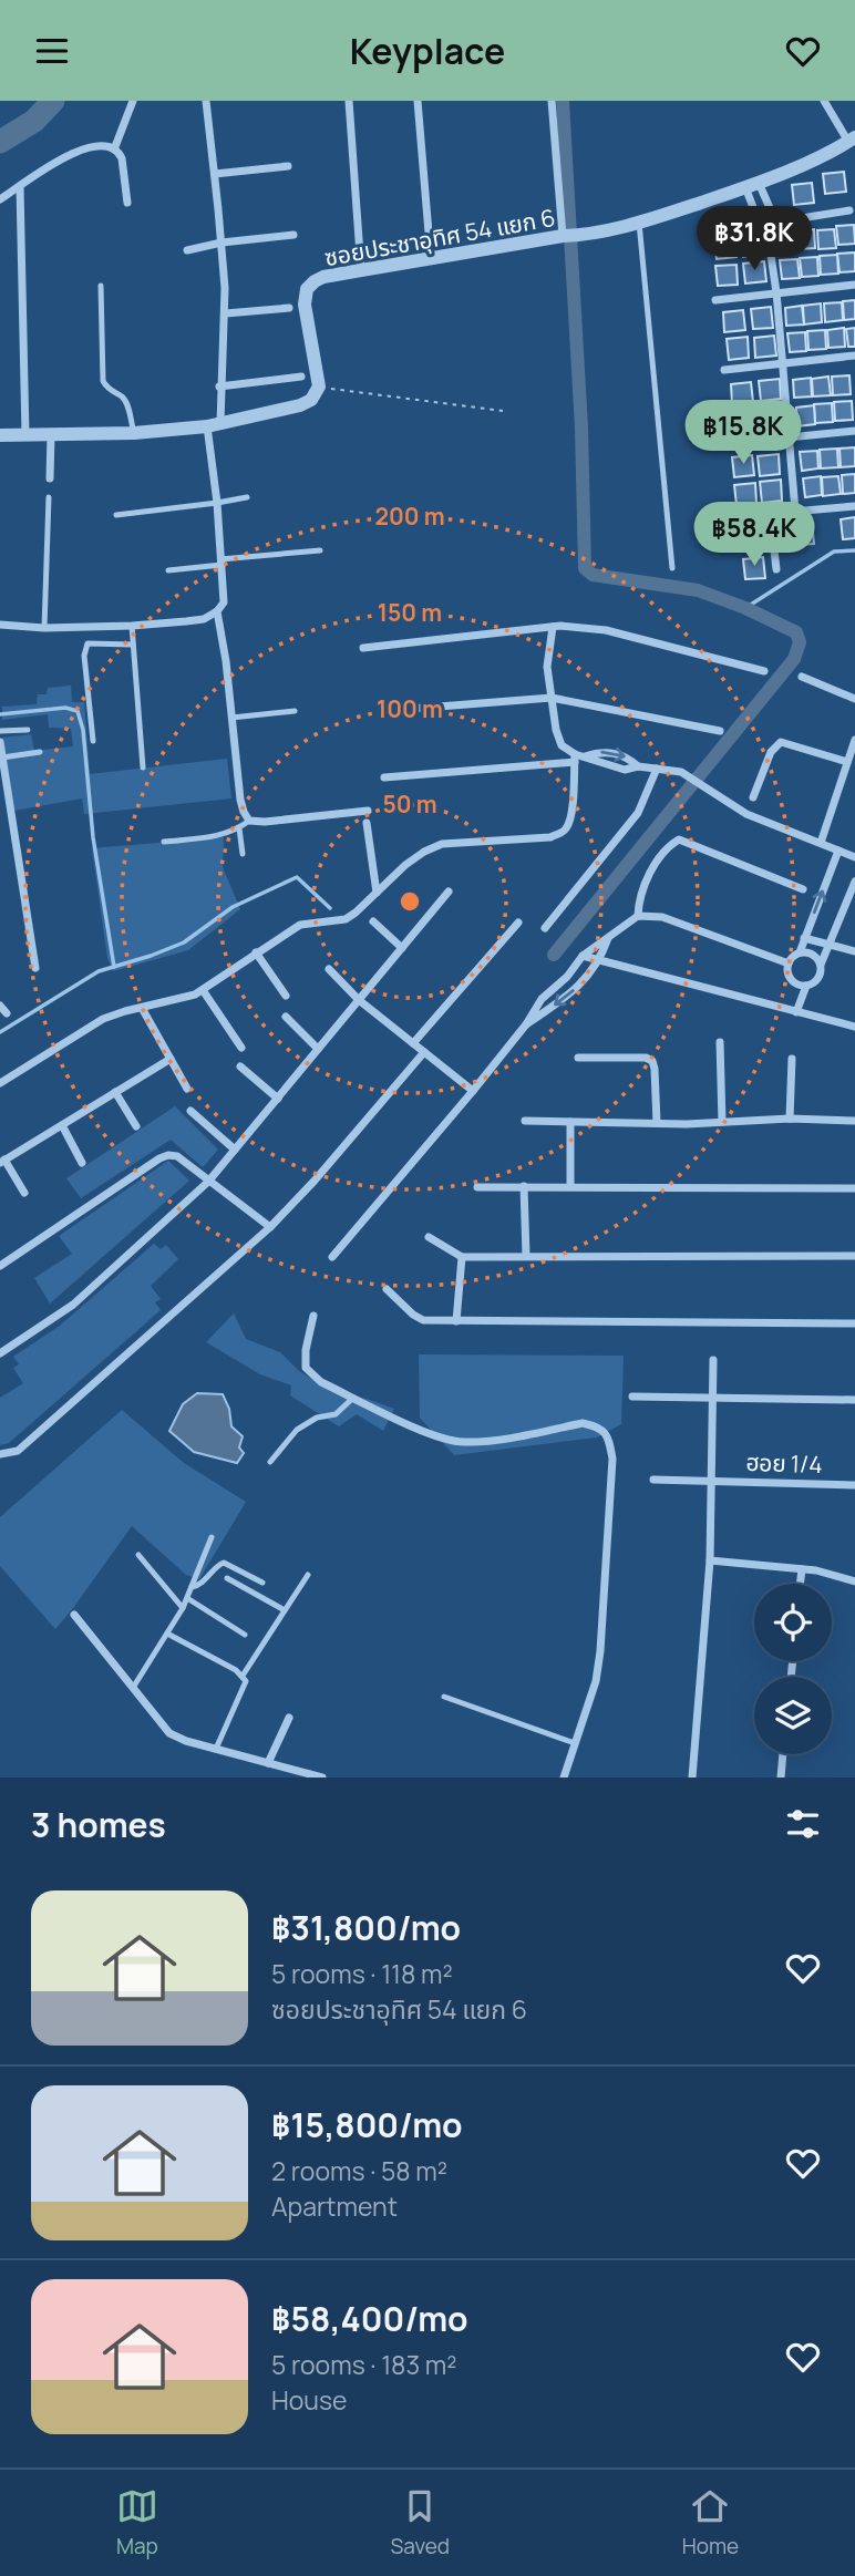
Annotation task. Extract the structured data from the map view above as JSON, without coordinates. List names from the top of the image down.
{
  "streets": {
    "street": ["ซอยประชาอุทิศ 54 แยก 6", "ฮอย 1/4"]
  },
  "page": {
    "header": "Keyplace",
    "price": ["฿31.8K", "฿15.8K", "฿58.4K"],
    "heading": "3 homes",
    "list": [
      {
        "name": "฿31,800/mo",
        "note": "5 rooms · 118 m² · ซอยประชาอุทิศ 54 แยก 6"
      },
      {
        "name": "฿15,800/mo",
        "note": "2 rooms · 58 m² · Apartment"
      },
      {
        "name": "฿58,400/mo",
        "note": "5 rooms · 183 m² · House"
      }
    ],
    "tabs": ["Map", "Saved", "Home"]
  },
  "rings": [
    "200 m",
    "150 m",
    "100 m",
    "50 m"
  ]
}
